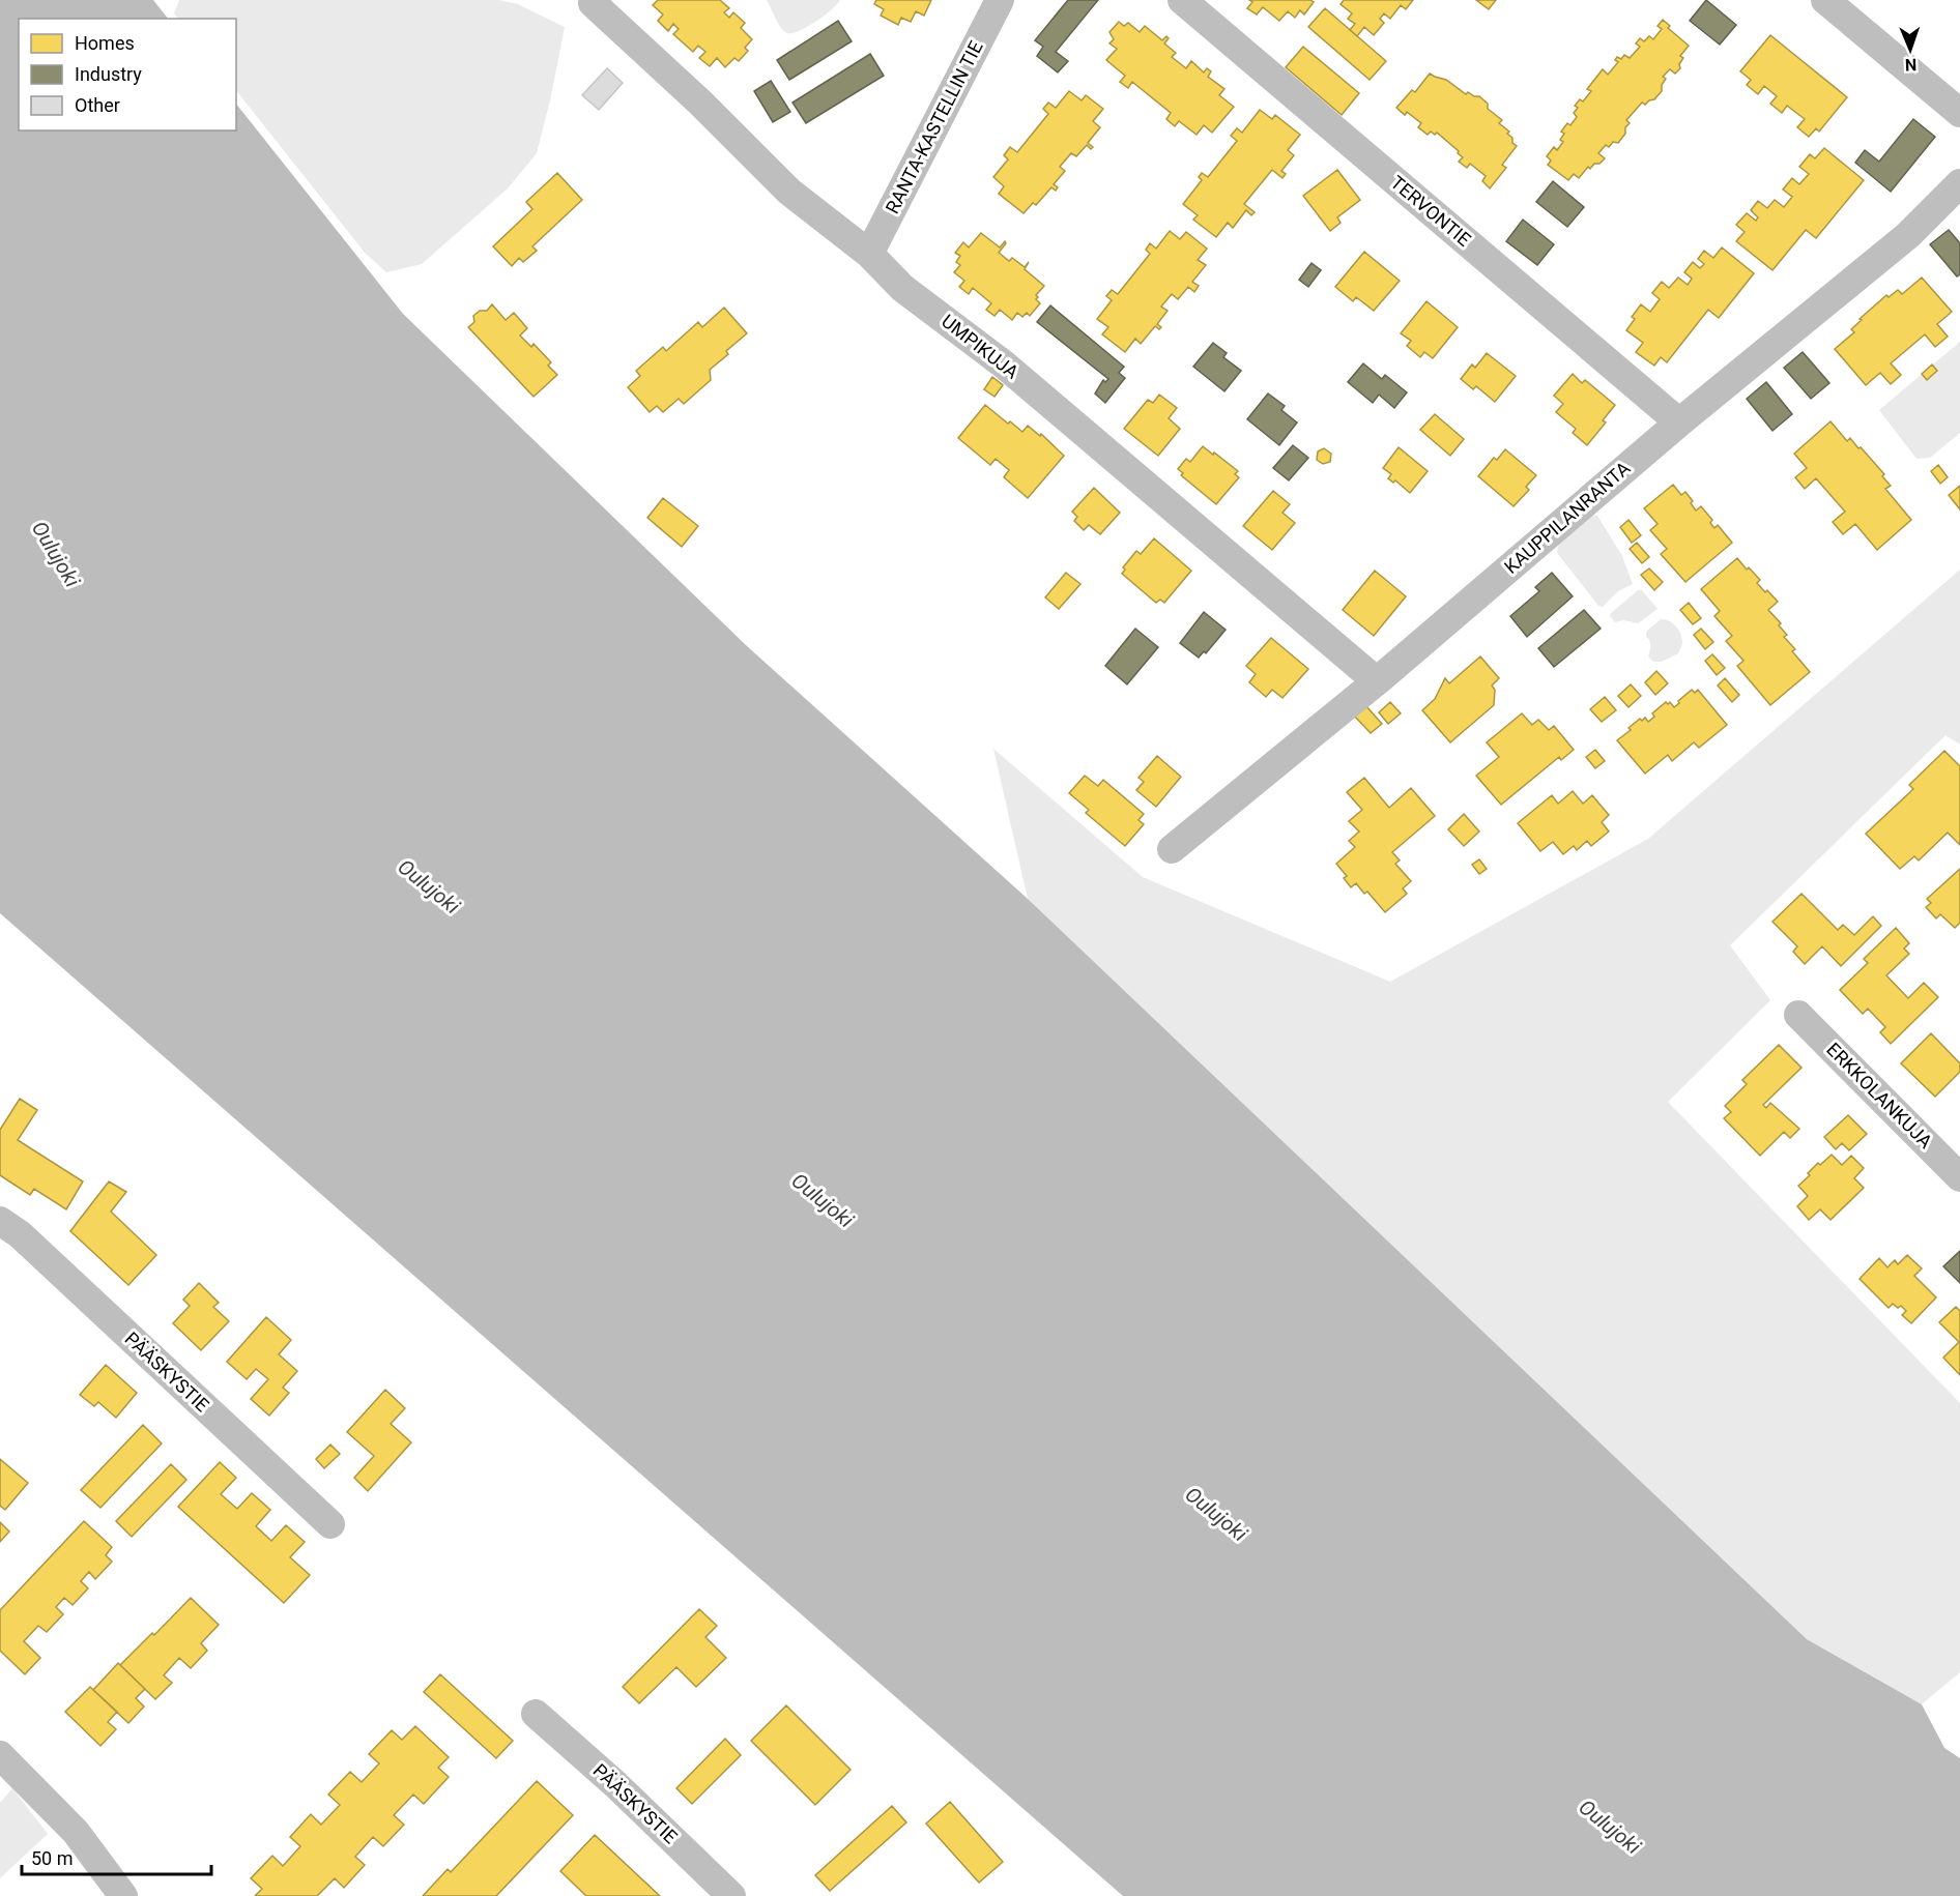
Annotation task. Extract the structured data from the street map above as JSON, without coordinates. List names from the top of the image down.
{
  "streets": {
    "street": [
      "RANTA-KASTELLIN TIE",
      "TERVONTIE",
      "UMPIKUJA",
      "KAUPPILANRANTA",
      "ERKKOLANKUJA",
      "PÄÄSKYSTIE"
    ]
  },
  "crossings": [
    ["RANTA-KASTELLIN TIE", "UMPIKUJA"],
    ["TERVONTIE", "KAUPPILANRANTA"],
    ["UMPIKUJA", "KAUPPILANRANTA"]
  ],
  "water": ["Oulujoki"],
  "legend": ["Homes", "Industry", "Other"],
  "scale_bar": "50 m",
  "north": "bottom"
}
